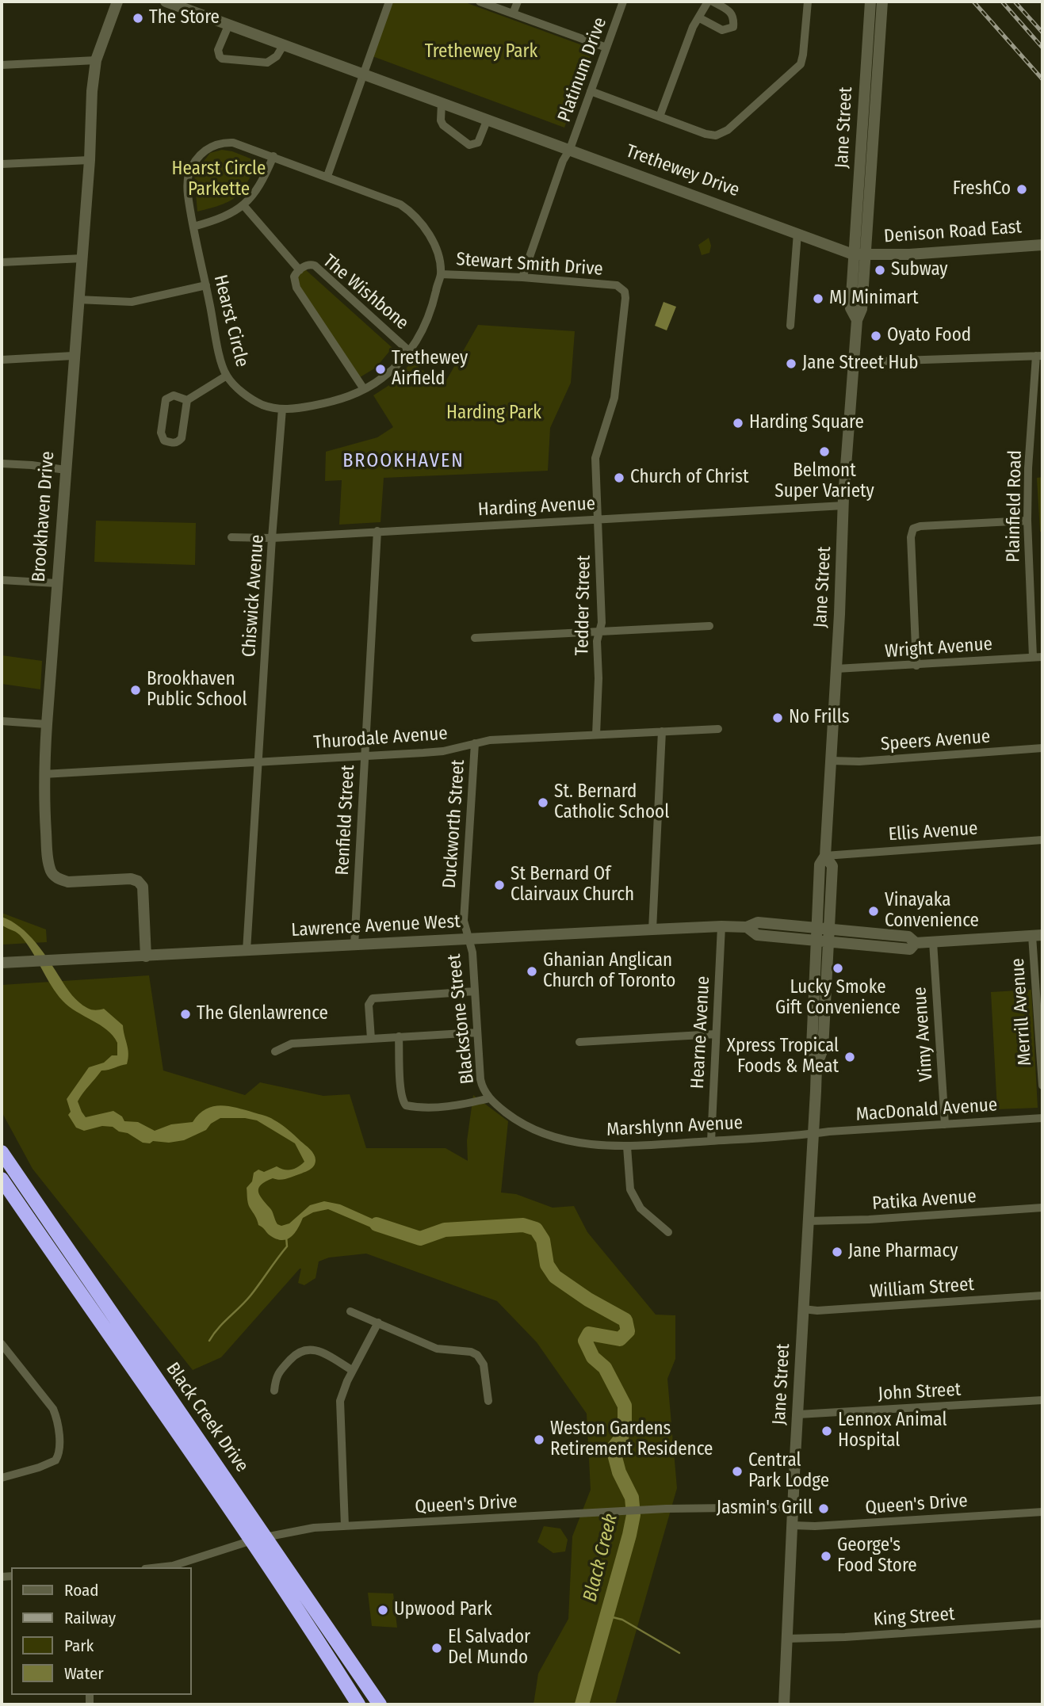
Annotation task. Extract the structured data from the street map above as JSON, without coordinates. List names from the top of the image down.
{
  "streets": {
    "highway": ["Black Creek Drive"],
    "main road": [
      "Jane Street",
      "Trethewey Drive",
      "Denison Road East",
      "Brookhaven Drive",
      "Lawrence Avenue West"
    ],
    "street": [
      "Platinum Drive",
      "Stewart Smith Drive",
      "The Wishbone",
      "Hearst Circle",
      "Plainfield Road",
      "Harding Avenue",
      "Chiswick Avenue",
      "Tedder Street",
      "Wright Avenue",
      "Thurodale Avenue",
      "Speers Avenue",
      "Renfield Street",
      "Duckworth Street",
      "Ellis Avenue",
      "Merrill Avenue",
      "Blackstone Street",
      "Hearne Avenue",
      "Vimy Avenue",
      "MacDonald Avenue",
      "Marshlynn Avenue",
      "Patika Avenue",
      "William Street",
      "John Street",
      "Queen's Drive",
      "King Street"
    ]
  },
  "crossings": [
    ["Platinum Drive", "Trethewey Drive"],
    ["Jane Street", "Trethewey Drive"],
    ["Jane Street", "Denison Road East"],
    ["Jane Street", "Harding Avenue"],
    ["Jane Street", "Wright Avenue"],
    ["Jane Street", "Speers Avenue"],
    ["Jane Street", "Ellis Avenue"],
    ["Jane Street", "Lawrence Avenue West"],
    ["Jane Street", "MacDonald Avenue"],
    ["Jane Street", "Marshlynn Avenue"],
    ["Jane Street", "Patika Avenue"],
    ["Jane Street", "William Street"],
    ["Jane Street", "John Street"],
    ["Jane Street", "Queen's Drive"],
    ["Jane Street", "King Street"],
    ["Trethewey Drive", "Denison Road East"],
    ["Stewart Smith Drive", "Hearst Circle"],
    ["Stewart Smith Drive", "Tedder Street"],
    ["The Wishbone", "Hearst Circle"],
    ["Hearst Circle", "Chiswick Avenue"],
    ["Plainfield Road", "Wright Avenue"],
    ["Harding Avenue", "Chiswick Avenue"],
    ["Harding Avenue", "Tedder Street"],
    ["Harding Avenue", "Renfield Street"],
    ["Brookhaven Drive", "Thurodale Avenue"],
    ["Brookhaven Drive", "Lawrence Avenue West"],
    ["Chiswick Avenue", "Thurodale Avenue"],
    ["Chiswick Avenue", "Lawrence Avenue West"],
    ["Tedder Street", "Thurodale Avenue"],
    ["Thurodale Avenue", "Renfield Street"],
    ["Thurodale Avenue", "Duckworth Street"],
    ["Renfield Street", "Lawrence Avenue West"],
    ["Duckworth Street", "Lawrence Avenue West"],
    ["Duckworth Street", "Blackstone Street"],
    ["Lawrence Avenue West", "Merrill Avenue"],
    ["Lawrence Avenue West", "Blackstone Street"],
    ["Lawrence Avenue West", "Hearne Avenue"],
    ["Lawrence Avenue West", "Vimy Avenue"],
    ["Blackstone Street", "Marshlynn Avenue"],
    ["Hearne Avenue", "Marshlynn Avenue"],
    ["Vimy Avenue", "MacDonald Avenue"],
    ["MacDonald Avenue", "Marshlynn Avenue"]
  ],
  "districts": ["BROOKHAVEN"],
  "water": ["Black Creek"],
  "parks": ["Trethewey Park", "Hearst Circle Parkette", "Harding Park"],
  "places": [
    "The Store",
    "FreshCo",
    "Subway",
    "MJ Minimart",
    "Oyato Food",
    "Jane Street Hub",
    "Trethewey Airfield",
    "Harding Square",
    "Belmont Super Variety",
    "Church of Christ",
    "Brookhaven Public School",
    "No Frills",
    "St. Bernard Catholic School",
    "St Bernard Of Clairvaux Church",
    "Vinayaka Convenience",
    "Lucky Smoke Gift Convenience",
    "Ghanian Anglican Church of Toronto",
    "The Glenlawrence",
    "Xpress Tropical Foods & Meat",
    "Jane Pharmacy",
    "Lennox Animal Hospital",
    "Weston Gardens Retirement Residence",
    "Central Park Lodge",
    "Jasmin's Grill",
    "George's Food Store",
    "Upwood Park",
    "El Salvador Del Mundo"
  ],
  "legend": [
    "Road",
    "Railway",
    "Park",
    "Water"
  ]
}
